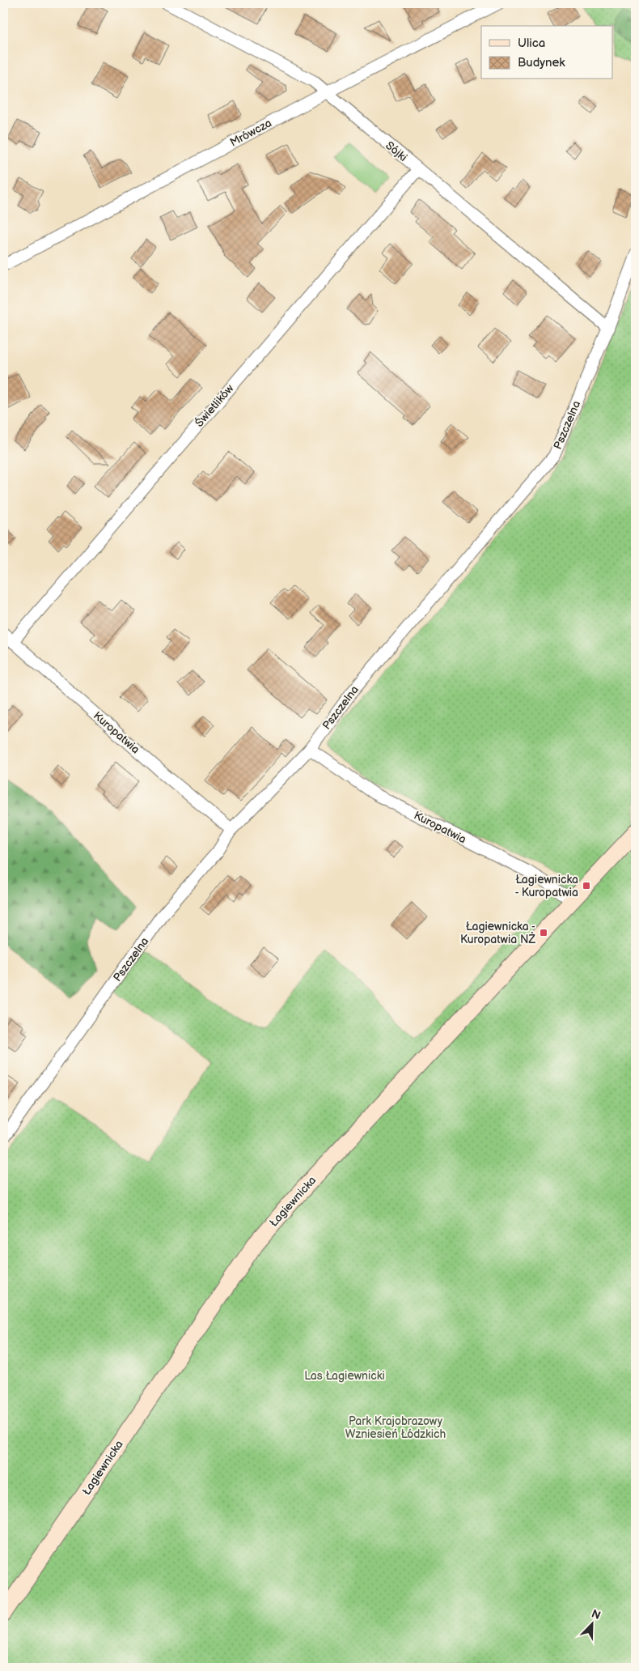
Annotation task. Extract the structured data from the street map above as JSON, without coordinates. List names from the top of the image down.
{
  "streets": {
    "street": [
      "Mrówcza",
      "Sójki",
      "Świetlików",
      "Pszczelna",
      "Kuropatwia",
      "Łagiewnicka"
    ]
  },
  "crossings": [
    ["Mrówcza", "Sójki"],
    ["Sójki", "Świetlików"],
    ["Sójki", "Pszczelna"],
    ["Świetlików", "Kuropatwia"],
    ["Pszczelna", "Kuropatwia"],
    ["Kuropatwia", "Łagiewnicka"]
  ],
  "parks": ["Las Łagiewnicki", "Park Krajobrazowy Wzniesień Łódzkich"],
  "places": {
    "transit": ["Łagiewnicka - Kuropatwia", "Łagiewnicka - Kuropatwia NŻ"]
  },
  "legend": ["Ulica", "Budynek"],
  "north": "top right"
}
